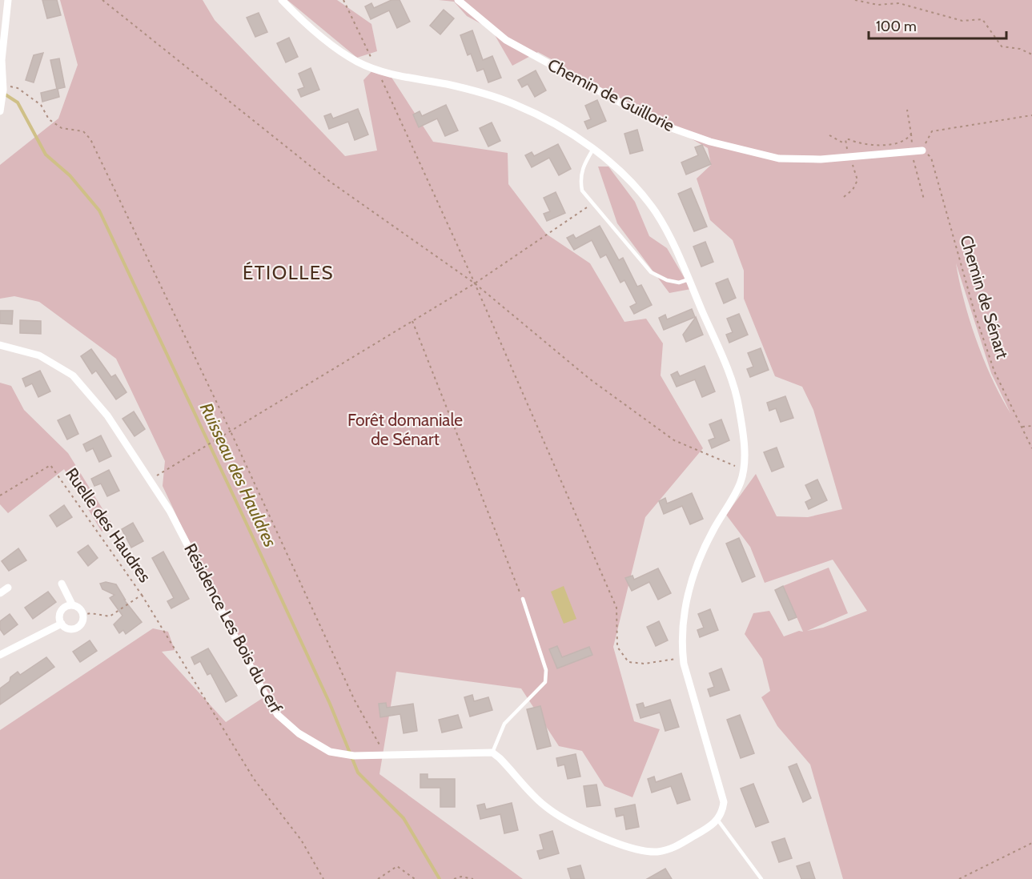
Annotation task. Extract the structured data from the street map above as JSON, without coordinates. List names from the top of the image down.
{
  "streets": {
    "street": ["Chemin de Guillorie", "Résidence Les Bois du Cerf"],
    "path": ["Chemin de Sénart", "Ruelle des Haudres"]
  },
  "crossings": [
    ["Chemin de Guillorie", "Chemin de Sénart"]
  ],
  "districts": ["ÉTIOLLES"],
  "water": ["Ruisseau des Hauldres"],
  "parks": ["Forêt domaniale de Sénart"],
  "scale_bar": "100 m"
}
